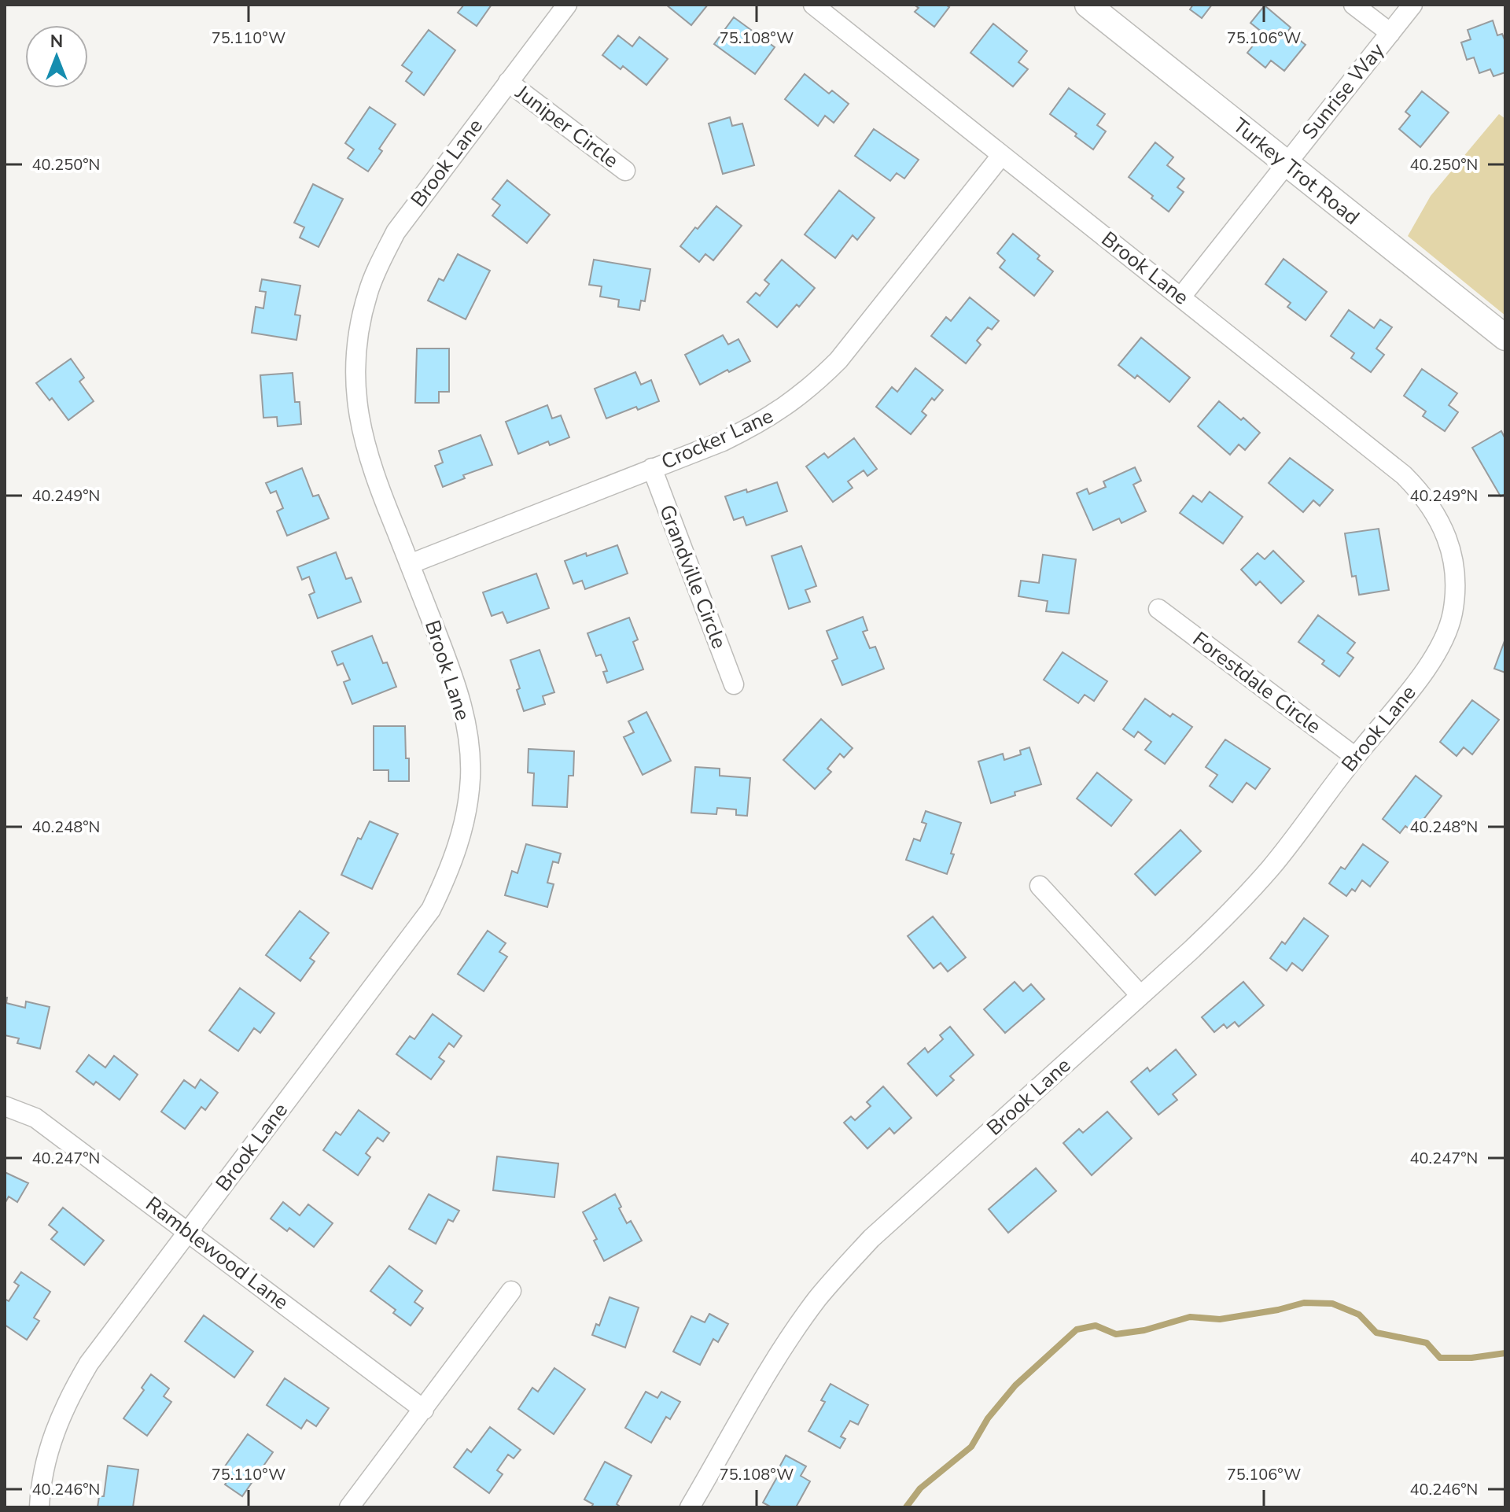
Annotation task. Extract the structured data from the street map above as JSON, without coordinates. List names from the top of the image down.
{
  "streets": {
    "street": [
      "Sunrise Way",
      "Juniper Circle",
      "Brook Lane",
      "Turkey Trot Road",
      "Crocker Lane",
      "Grandville Circle",
      "Forestdale Circle",
      "Ramblewood Lane"
    ]
  },
  "crossings": [
    ["Sunrise Way", "Brook Lane"],
    ["Sunrise Way", "Turkey Trot Road"],
    ["Juniper Circle", "Brook Lane"],
    ["Brook Lane", "Crocker Lane"],
    ["Brook Lane", "Forestdale Circle"],
    ["Brook Lane", "Ramblewood Lane"],
    ["Crocker Lane", "Grandville Circle"]
  ],
  "north": "top",
  "coordinates": [
    "75.110°W",
    "75.108°W",
    "75.106°W",
    "40.250°N",
    "40.249°N",
    "40.248°N",
    "40.247°N",
    "40.246°N"
  ]
}
